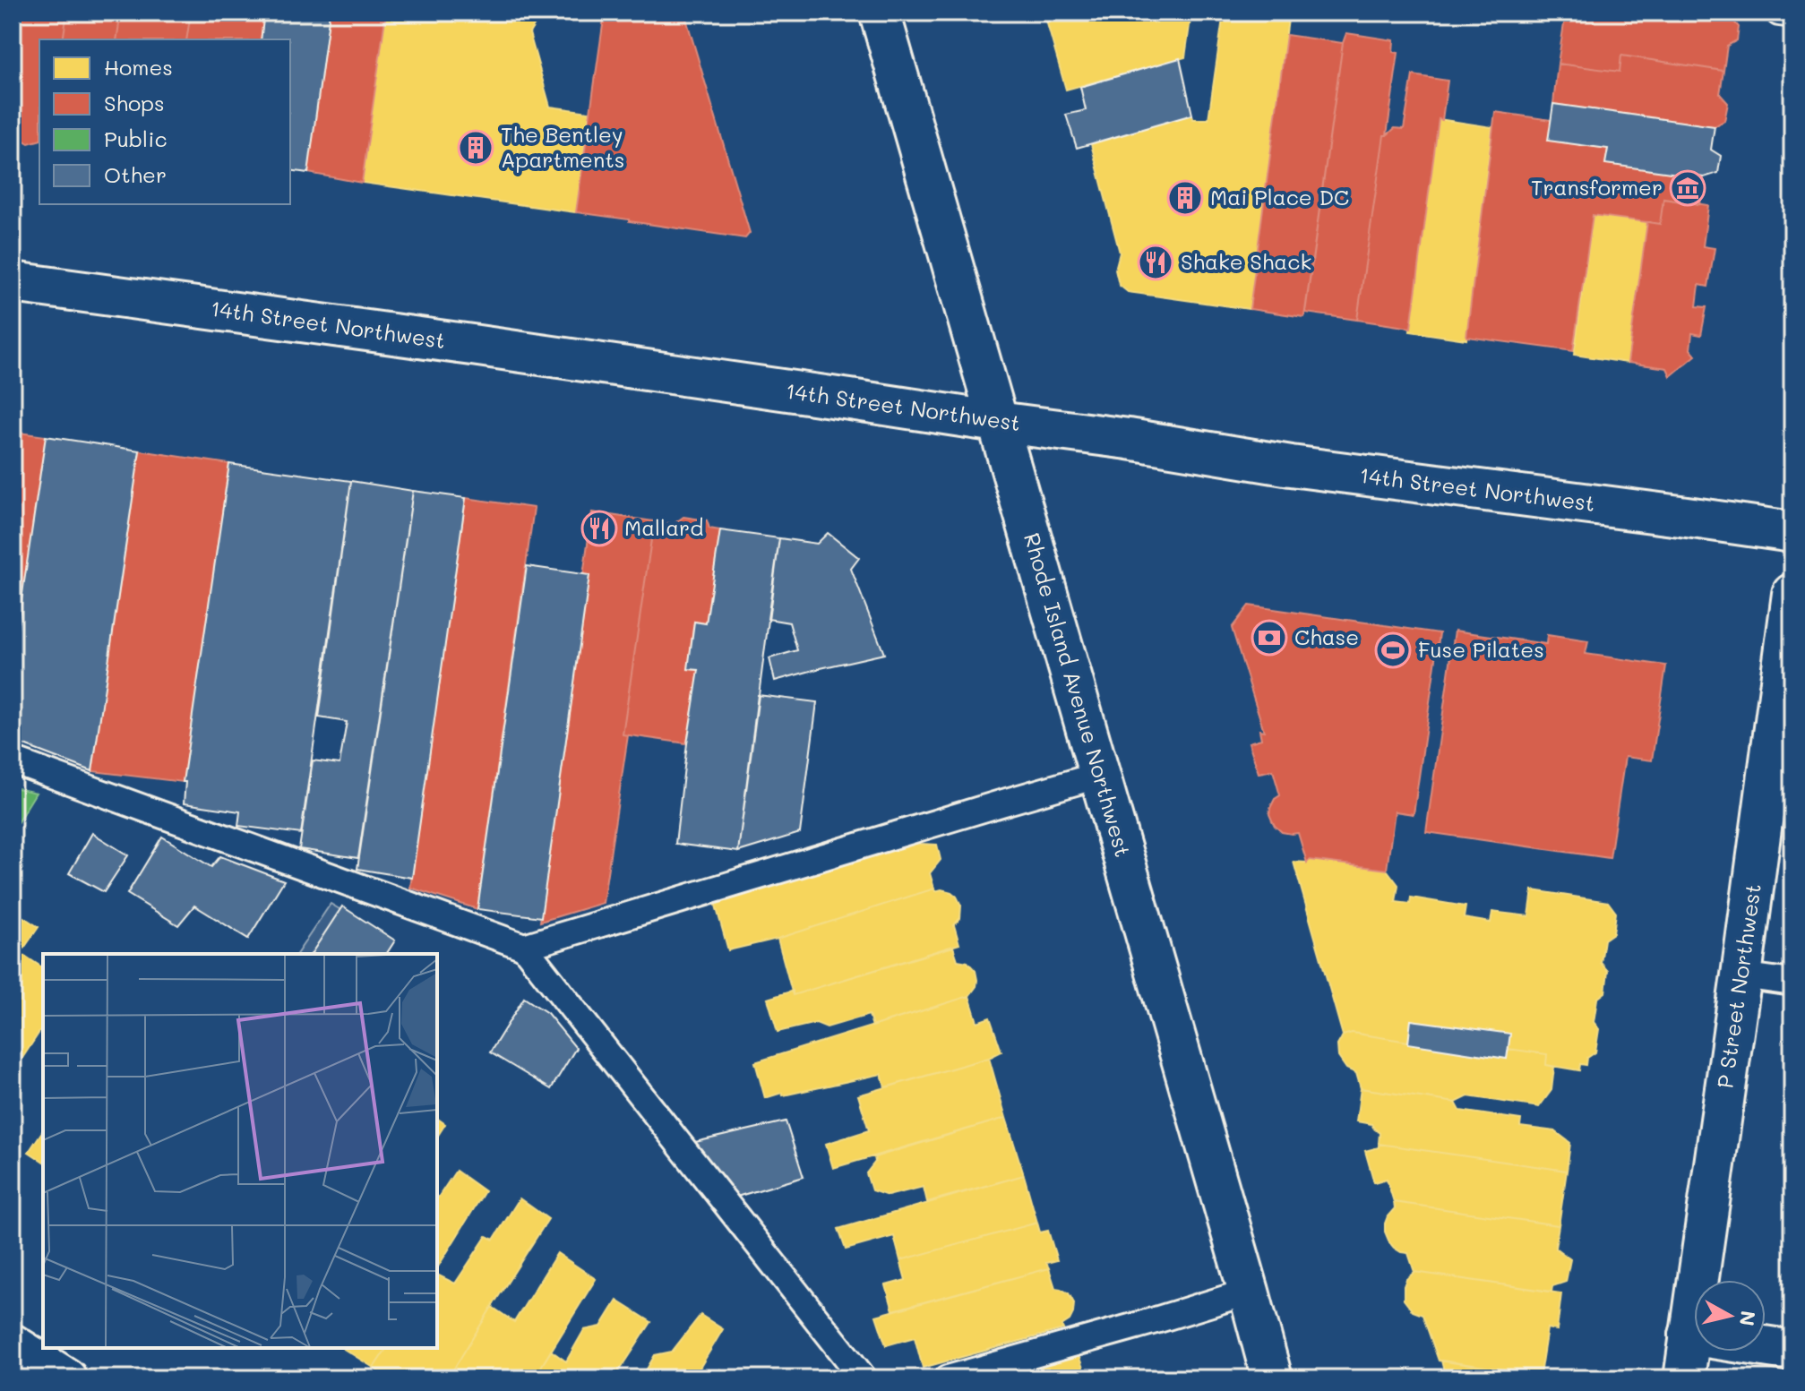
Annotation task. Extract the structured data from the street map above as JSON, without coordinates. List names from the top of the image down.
{
  "streets": {
    "main road": ["14th Street Northwest", "Rhode Island Avenue Northwest", "P Street Northwest"]
  },
  "crossings": [
    ["14th Street Northwest", "Rhode Island Avenue Northwest"]
  ],
  "places": {
    "building": ["The Bentley Apartments", "Mai Place DC"],
    "museum": ["Transformer"],
    "restaurant": ["Shake Shack", "Mallard"],
    "bank": ["Chase"],
    "sports": ["Fuse Pilates"]
  },
  "legend": [
    "Homes",
    "Shops",
    "Public",
    "Other"
  ],
  "north": "right"
}
